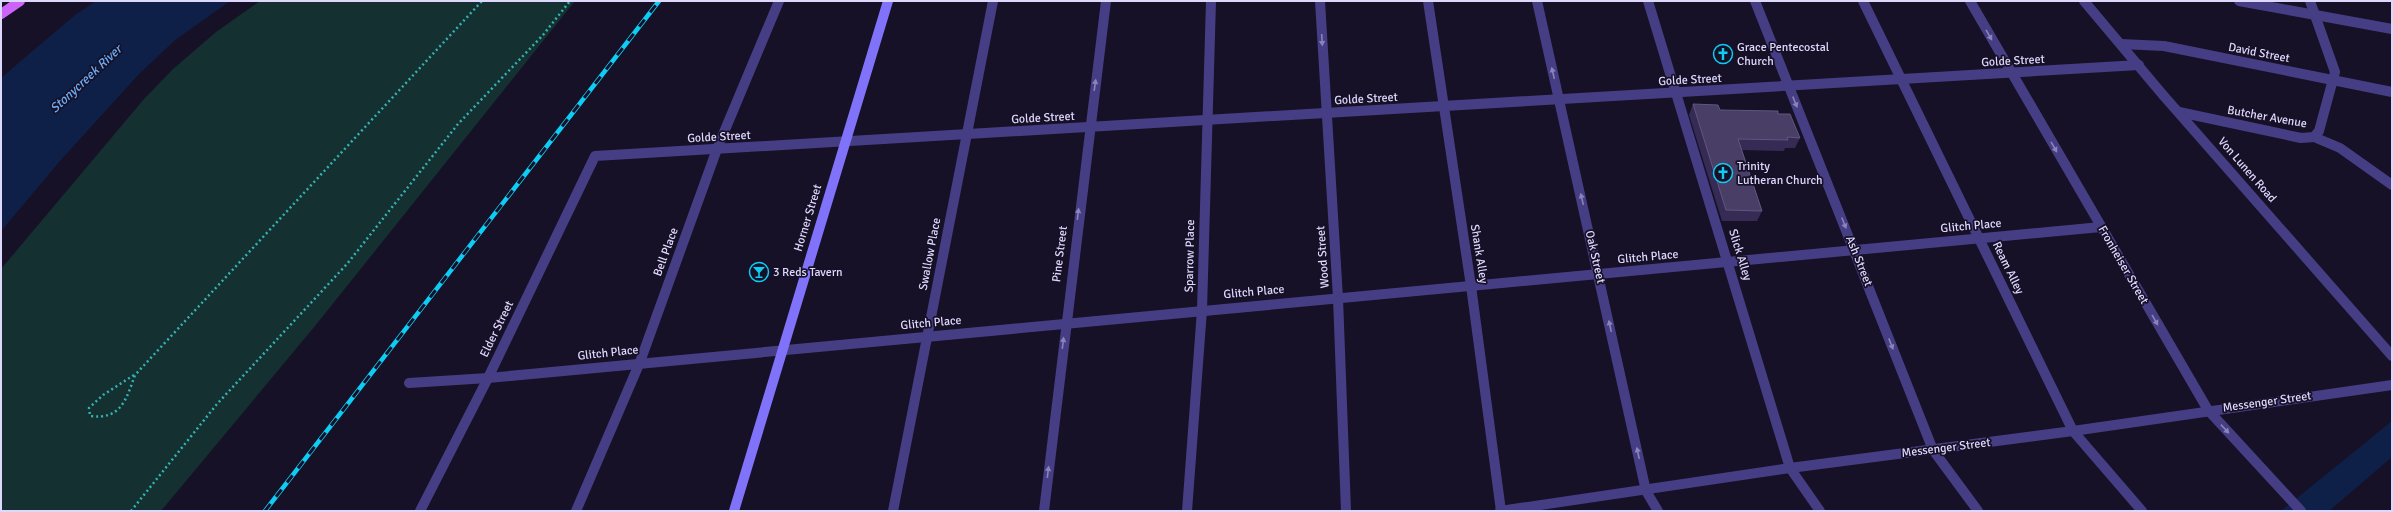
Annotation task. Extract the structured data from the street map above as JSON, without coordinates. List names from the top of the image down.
{
  "streets": {
    "main road": ["Horner Street"],
    "street": [
      "David Street",
      "Golde Street",
      "Butcher Avenue",
      "Von Lunen Road",
      "Glitch Place",
      "Bell Place",
      "Swallow Place",
      "Pine Street",
      "Shank Alley",
      "Slick Alley",
      "Sparrow Place",
      "Wood Street",
      "Oak Street",
      "Ash Street",
      "Fronheiser Street",
      "Ream Alley",
      "Elder Street",
      "Messenger Street"
    ]
  },
  "crossings": [
    ["David Street", "Butcher Avenue"],
    ["David Street", "Von Lunen Road"],
    ["Golde Street", "Von Lunen Road"],
    ["Golde Street", "Horner Street"],
    ["Golde Street", "Bell Place"],
    ["Golde Street", "Swallow Place"],
    ["Golde Street", "Pine Street"],
    ["Golde Street", "Shank Alley"],
    ["Golde Street", "Slick Alley"],
    ["Golde Street", "Sparrow Place"],
    ["Golde Street", "Wood Street"],
    ["Golde Street", "Oak Street"],
    ["Golde Street", "Ash Street"],
    ["Golde Street", "Fronheiser Street"],
    ["Golde Street", "Ream Alley"],
    ["Golde Street", "Elder Street"],
    ["Butcher Avenue", "Von Lunen Road"],
    ["Horner Street", "Glitch Place"],
    ["Glitch Place", "Bell Place"],
    ["Glitch Place", "Swallow Place"],
    ["Glitch Place", "Pine Street"],
    ["Glitch Place", "Shank Alley"],
    ["Glitch Place", "Slick Alley"],
    ["Glitch Place", "Sparrow Place"],
    ["Glitch Place", "Wood Street"],
    ["Glitch Place", "Oak Street"],
    ["Glitch Place", "Ash Street"],
    ["Glitch Place", "Fronheiser Street"],
    ["Glitch Place", "Ream Alley"],
    ["Glitch Place", "Elder Street"],
    ["Shank Alley", "Messenger Street"],
    ["Slick Alley", "Messenger Street"],
    ["Oak Street", "Messenger Street"],
    ["Ash Street", "Messenger Street"],
    ["Fronheiser Street", "Messenger Street"],
    ["Ream Alley", "Messenger Street"]
  ],
  "one_way": [
    "Pine Street",
    "Oak Street",
    "Ash Street",
    "Fronheiser Street"
  ],
  "water": ["Stonycreek River"],
  "places": {
    "church": ["Grace Pentecostal Church", "Trinity Lutheran Church"],
    "bar": ["3 Reds Tavern"]
  }
}
